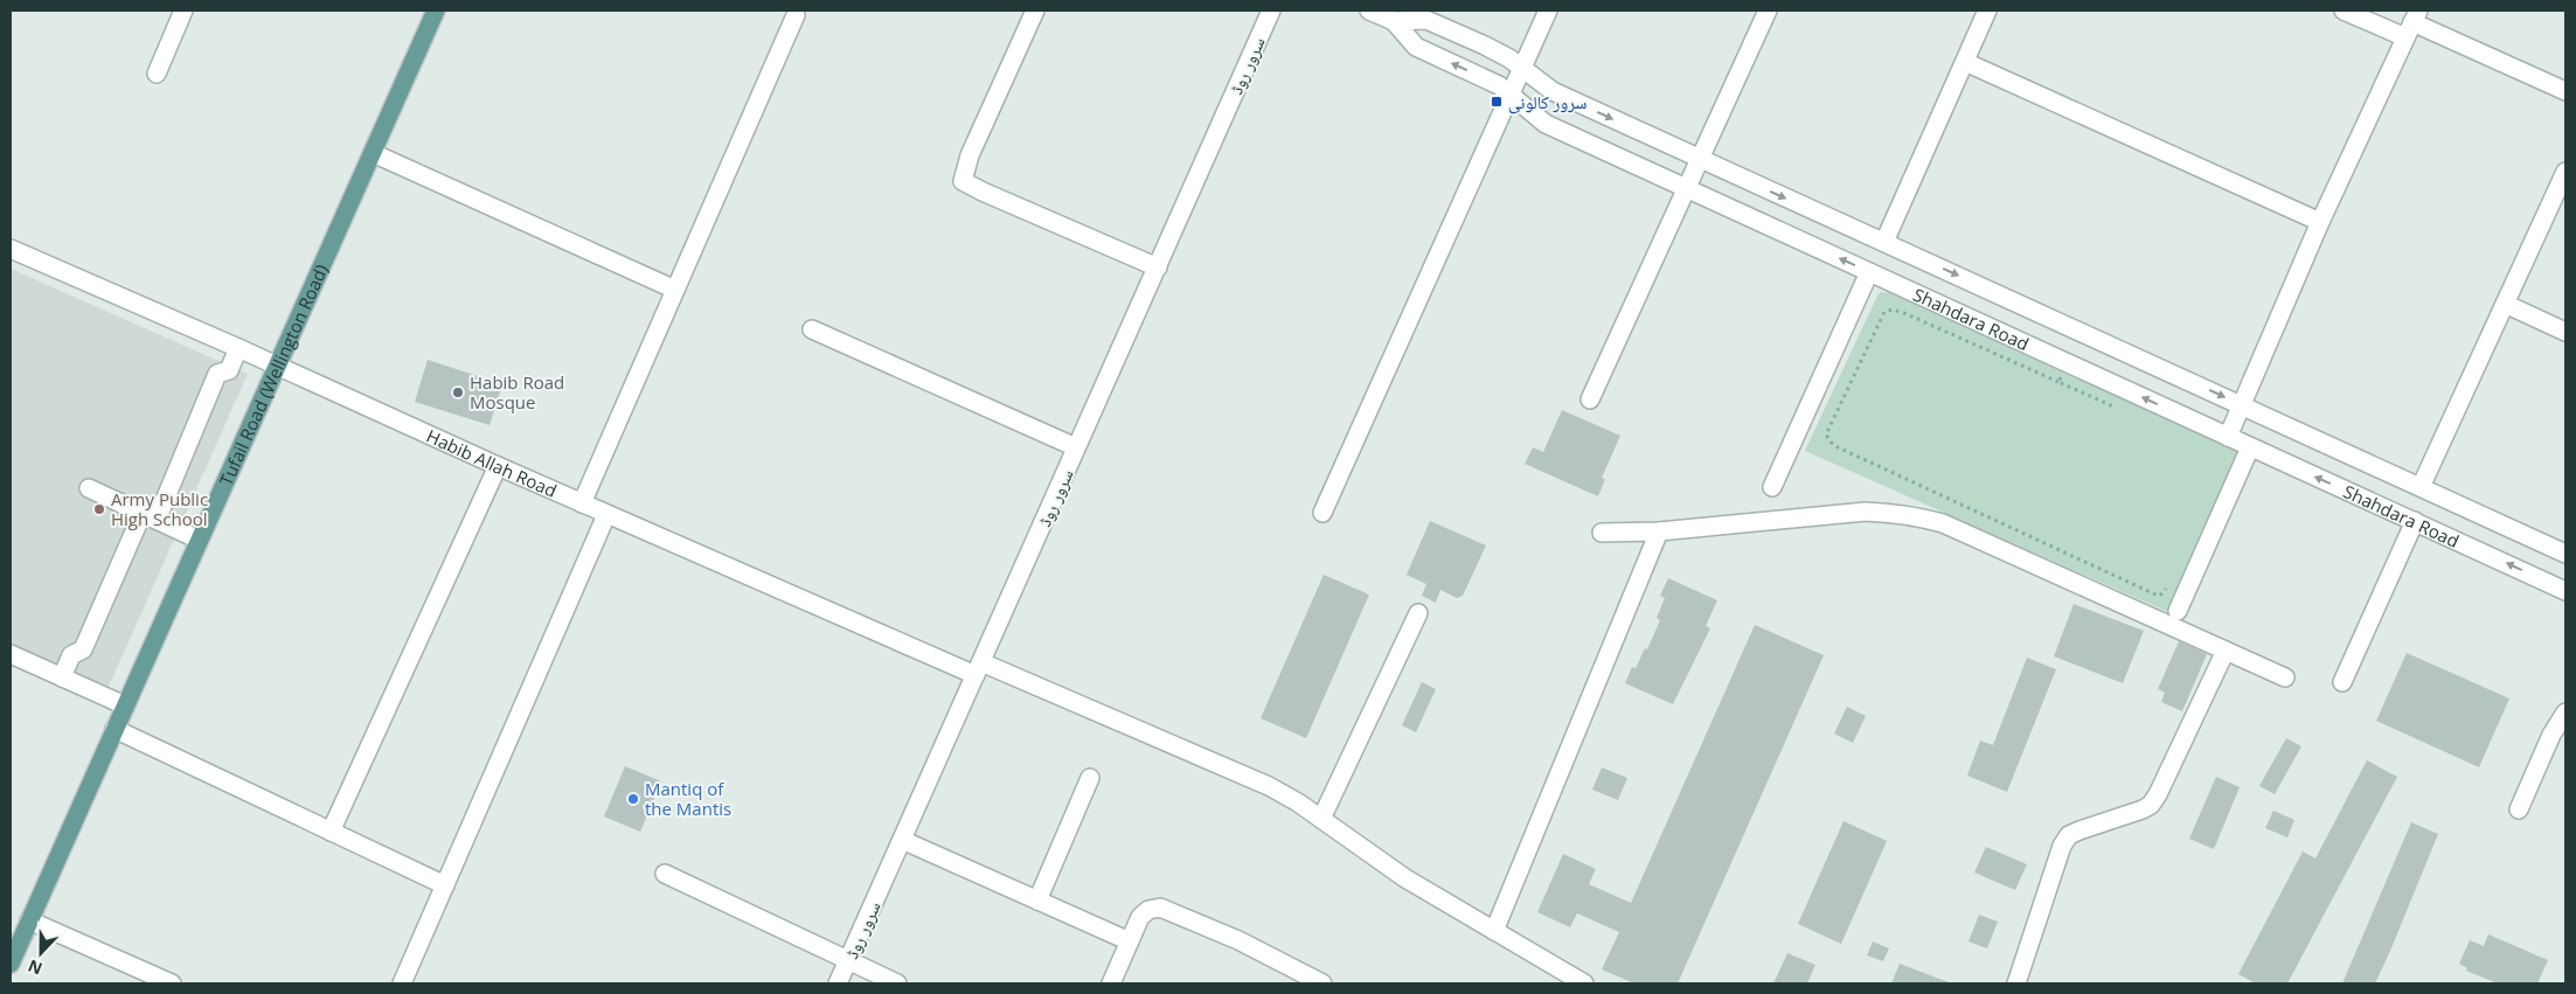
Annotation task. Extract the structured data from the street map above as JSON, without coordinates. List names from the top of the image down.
{
  "streets": {
    "main road": ["Tufail Road (Wellington Road)"],
    "street": ["سرور روڈ", "Shahdara Road", "Habib Allah Road"]
  },
  "crossings": [
    ["سرور روڈ", "Habib Allah Road"],
    ["Tufail Road (Wellington Road)", "Habib Allah Road"]
  ],
  "places": {
    "transit": ["سرور کالونی"],
    "other": ["Habib Road Mosque", "Army Public High School", "Mantiq of the Mantis"]
  },
  "north": "bottom"
}
